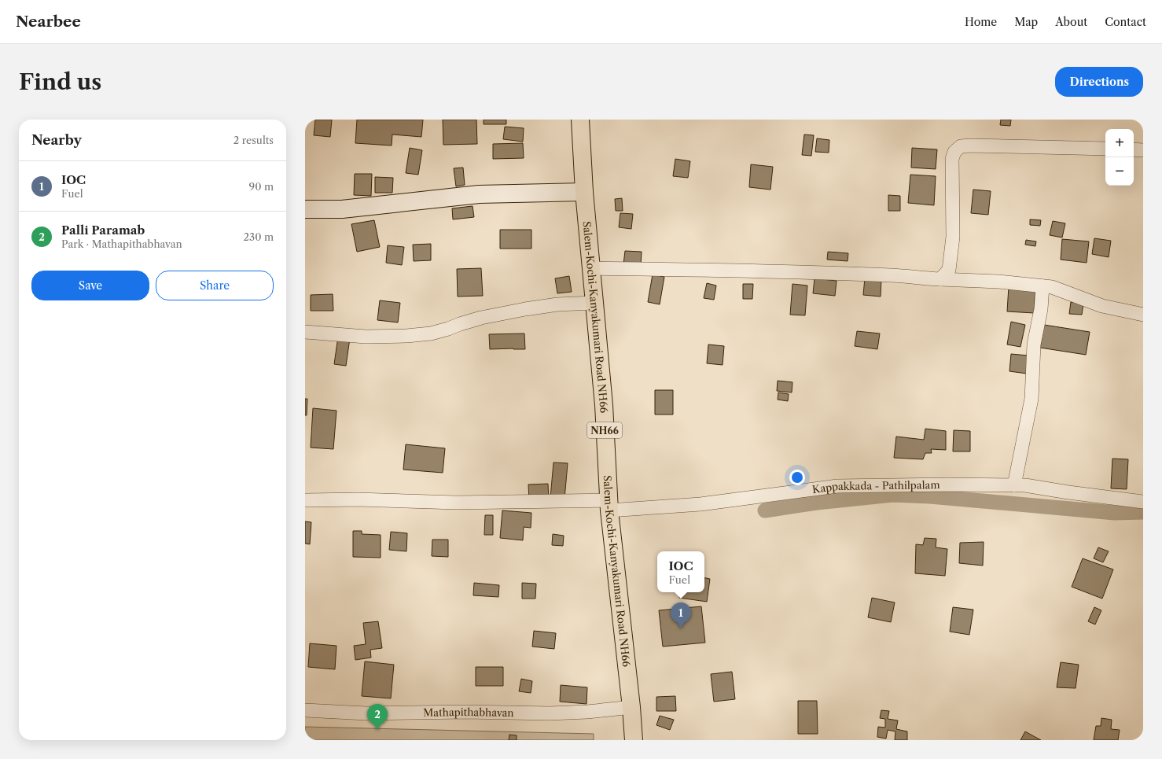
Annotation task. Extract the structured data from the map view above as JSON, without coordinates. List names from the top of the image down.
{
  "streets": {
    "highway": ["Salem-Kochi-Kanyakumari Road NH66", "NH66"],
    "street": ["Kappakkada - Pathilpalam", "Mathapithabhavan"]
  },
  "crossings": [
    ["Salem-Kochi-Kanyakumari Road NH66", "Kappakkada - Pathilpalam"],
    ["Salem-Kochi-Kanyakumari Road NH66", "Mathapithabhavan"]
  ],
  "page": {
    "header": "Nearbee",
    "nav": [
      "Home",
      "Map",
      "About",
      "Contact"
    ],
    "buttons": [
      "Directions",
      ["Save", "Share"]
    ],
    "title": "Find us",
    "heading": ["Nearby", "2 results"],
    "map_buttons": ["+", "−"],
    "list": [
      {
        "mark": "1",
        "name": "IOC",
        "note": "Fuel",
        "value": "90 m"
      },
      {
        "mark": "2",
        "name": "Palli Paramab",
        "note": "Park · Mathapithabhavan",
        "value": "230 m"
      }
    ],
    "popup": ["IOC", "Fuel"],
    "pins": ["1", "2"]
  }
}
